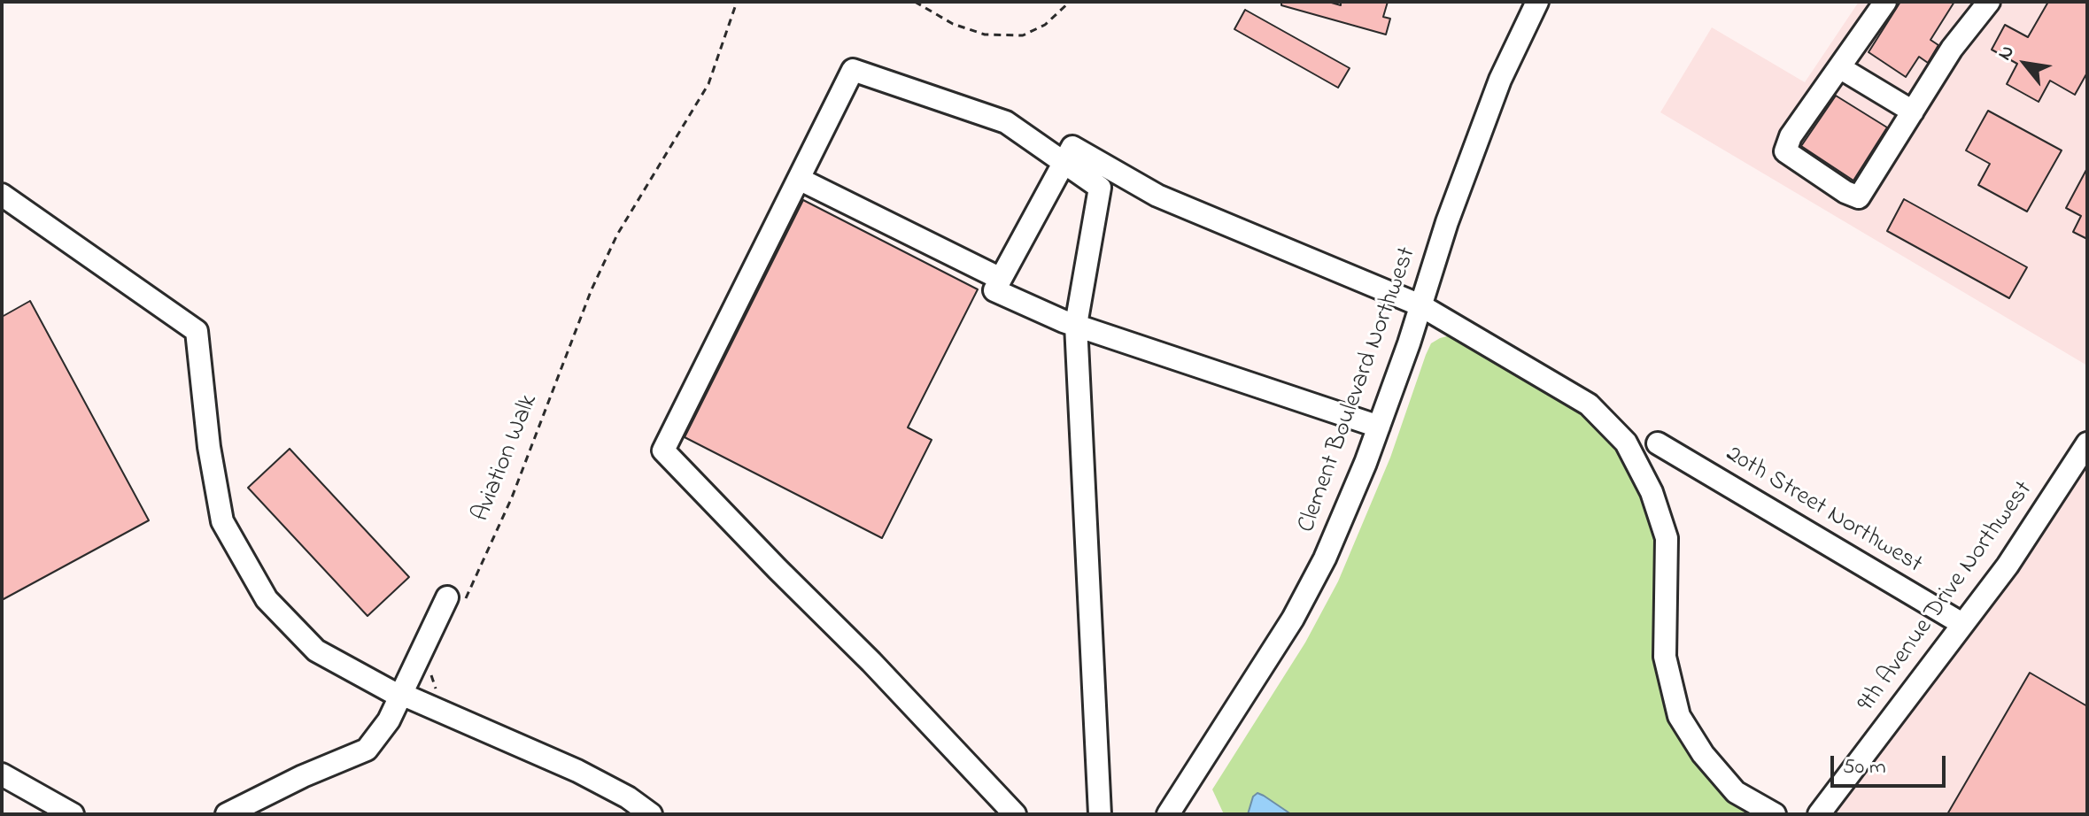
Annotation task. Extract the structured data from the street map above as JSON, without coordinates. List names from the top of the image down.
{
  "streets": {
    "street": ["Clement Boulevard Northwest", "20th Street Northwest", "9th Avenue Drive Northwest"],
    "path": ["Aviation Walk"]
  },
  "crossings": [
    ["20th Street Northwest", "9th Avenue Drive Northwest"]
  ],
  "scale_bar": "50 m",
  "north": "top left"
}
